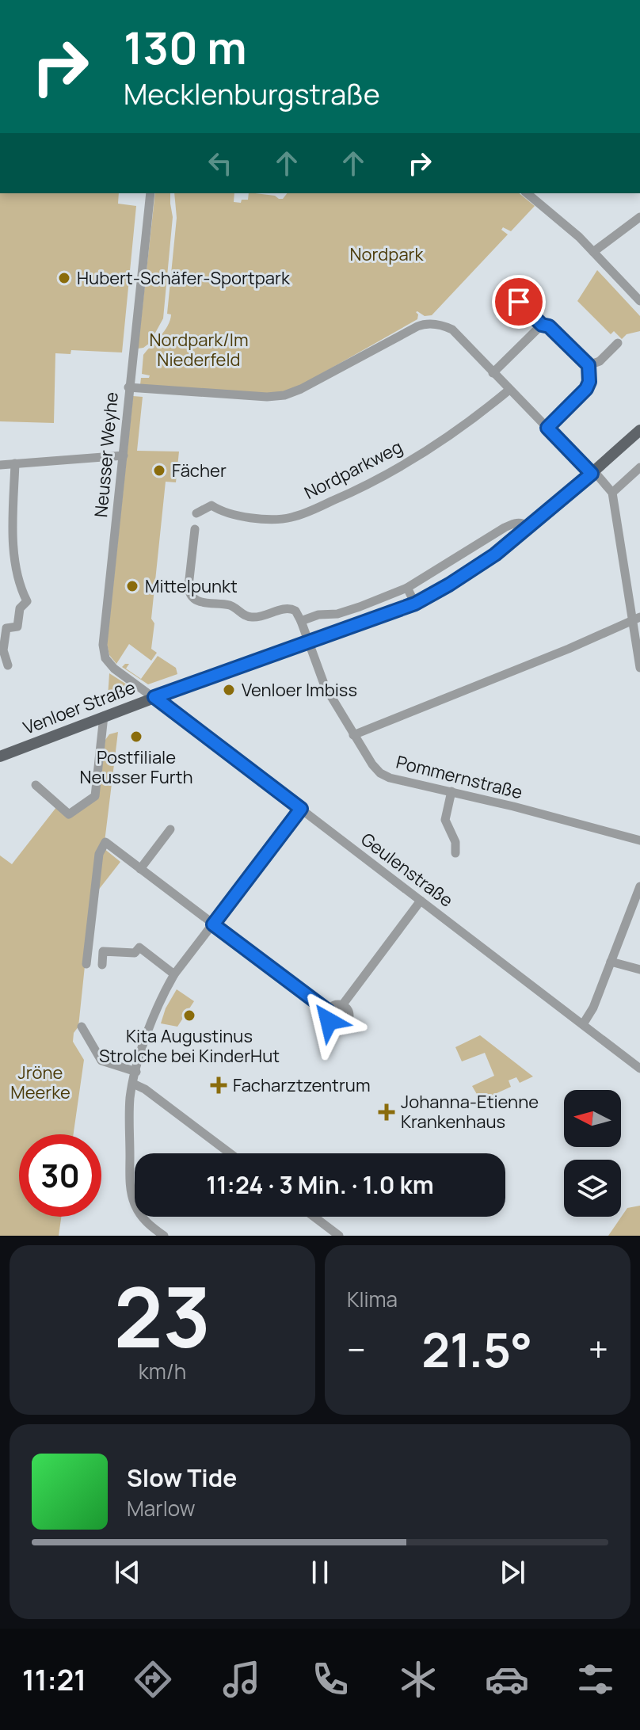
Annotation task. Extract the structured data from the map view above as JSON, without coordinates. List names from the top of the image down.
{
  "streets": {
    "main road": ["Venloer Straße"],
    "street": [
      "Neusser Weyhe",
      "Nordparkweg",
      "Pommernstraße",
      "Geulenstraße"
    ]
  },
  "crossings": [
    ["Neusser Weyhe", "Venloer Straße"],
    ["Neusser Weyhe", "Geulenstraße"],
    ["Venloer Straße", "Pommernstraße"],
    ["Venloer Straße", "Geulenstraße"]
  ],
  "parks": ["Nordpark", "Nordpark/Im Niederfeld", "Jröne Meerke"],
  "places": {
    "other": [
      "Hubert-Schäfer-Sportpark",
      "Fächer",
      "Mittelpunkt",
      "Venloer Imbiss",
      "Postfiliale Neusser Furth",
      "Kita Augustinus Strolche bei KinderHut"
    ],
    "health": ["Facharztzentrum", "Johanna-Etienne Krankenhaus"]
  },
  "north": "left",
  "page": {
    "turn": ["130 m", "Mecklenburgstraße"],
    "limit": "30",
    "trip": "11:24 · 3 Min. · 1.0 km",
    "tile": [
      ["23", "km/h"],
      "Klima"
    ],
    "heat": ["−", "21.5°", "+"],
    "song": ["Slow Tide", "Marlow"],
    "tabs": "11:21"
  }
}
